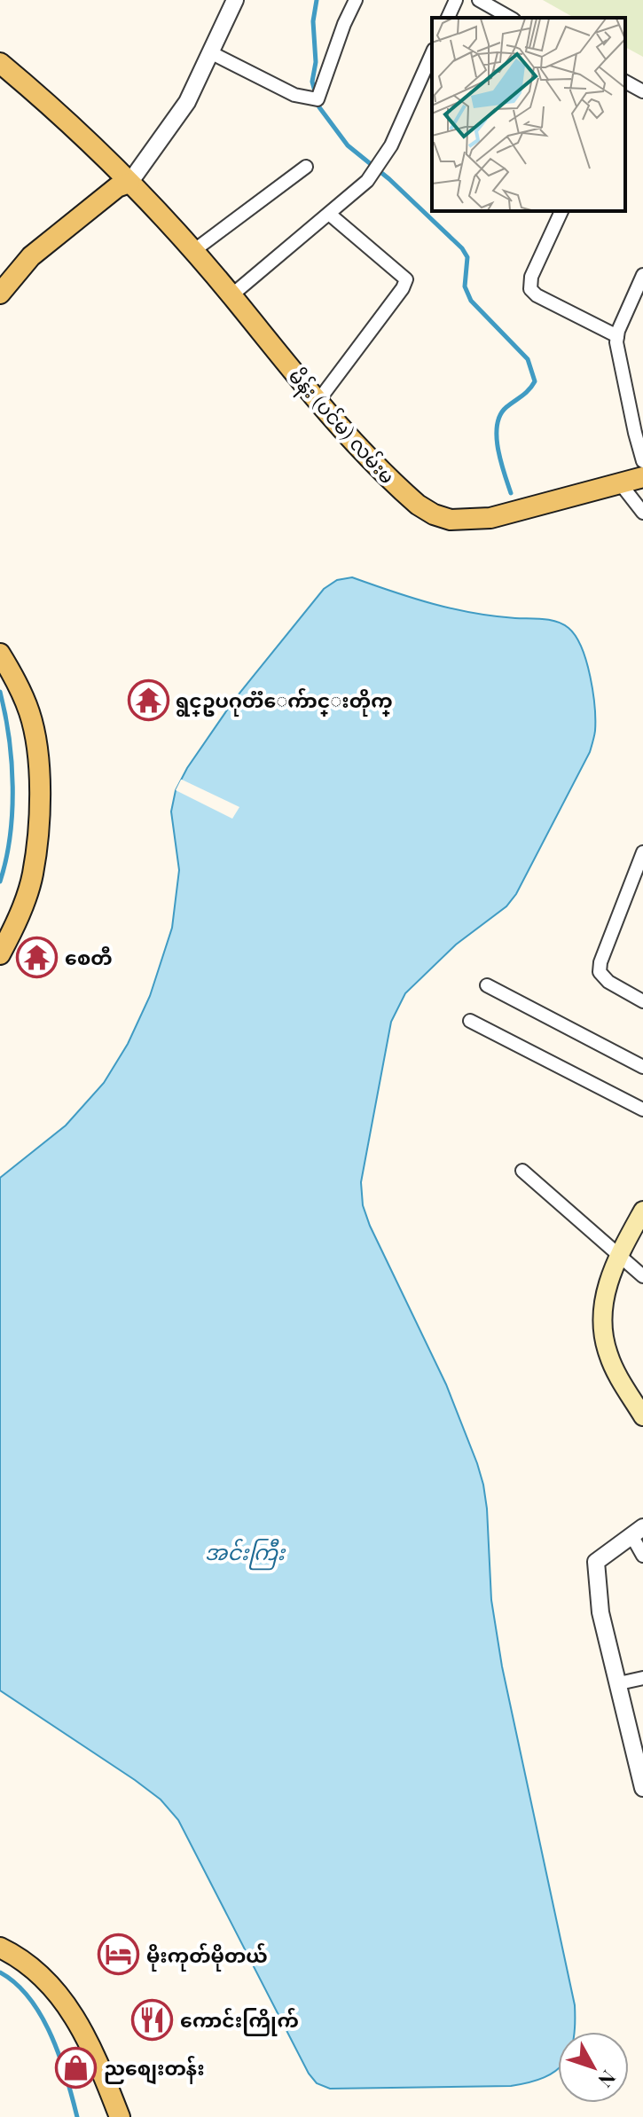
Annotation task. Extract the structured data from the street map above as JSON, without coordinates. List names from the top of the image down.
{
  "streets": {
    "main road": ["မိန်း (ပင်မ) လမ်းမ"]
  },
  "water": ["အင်းကြီး"],
  "places": {
    "temple": ["ရွင္ဥပဂုတၱေက်ာင္းတိုက္", "စေတီ"],
    "hotel": ["မိုးကုတ်မိုတယ်"],
    "restaurant": ["ကောင်းကြိုက်"],
    "shop": ["ညစျေးတန်း"]
  },
  "north": "bottom right"
}
